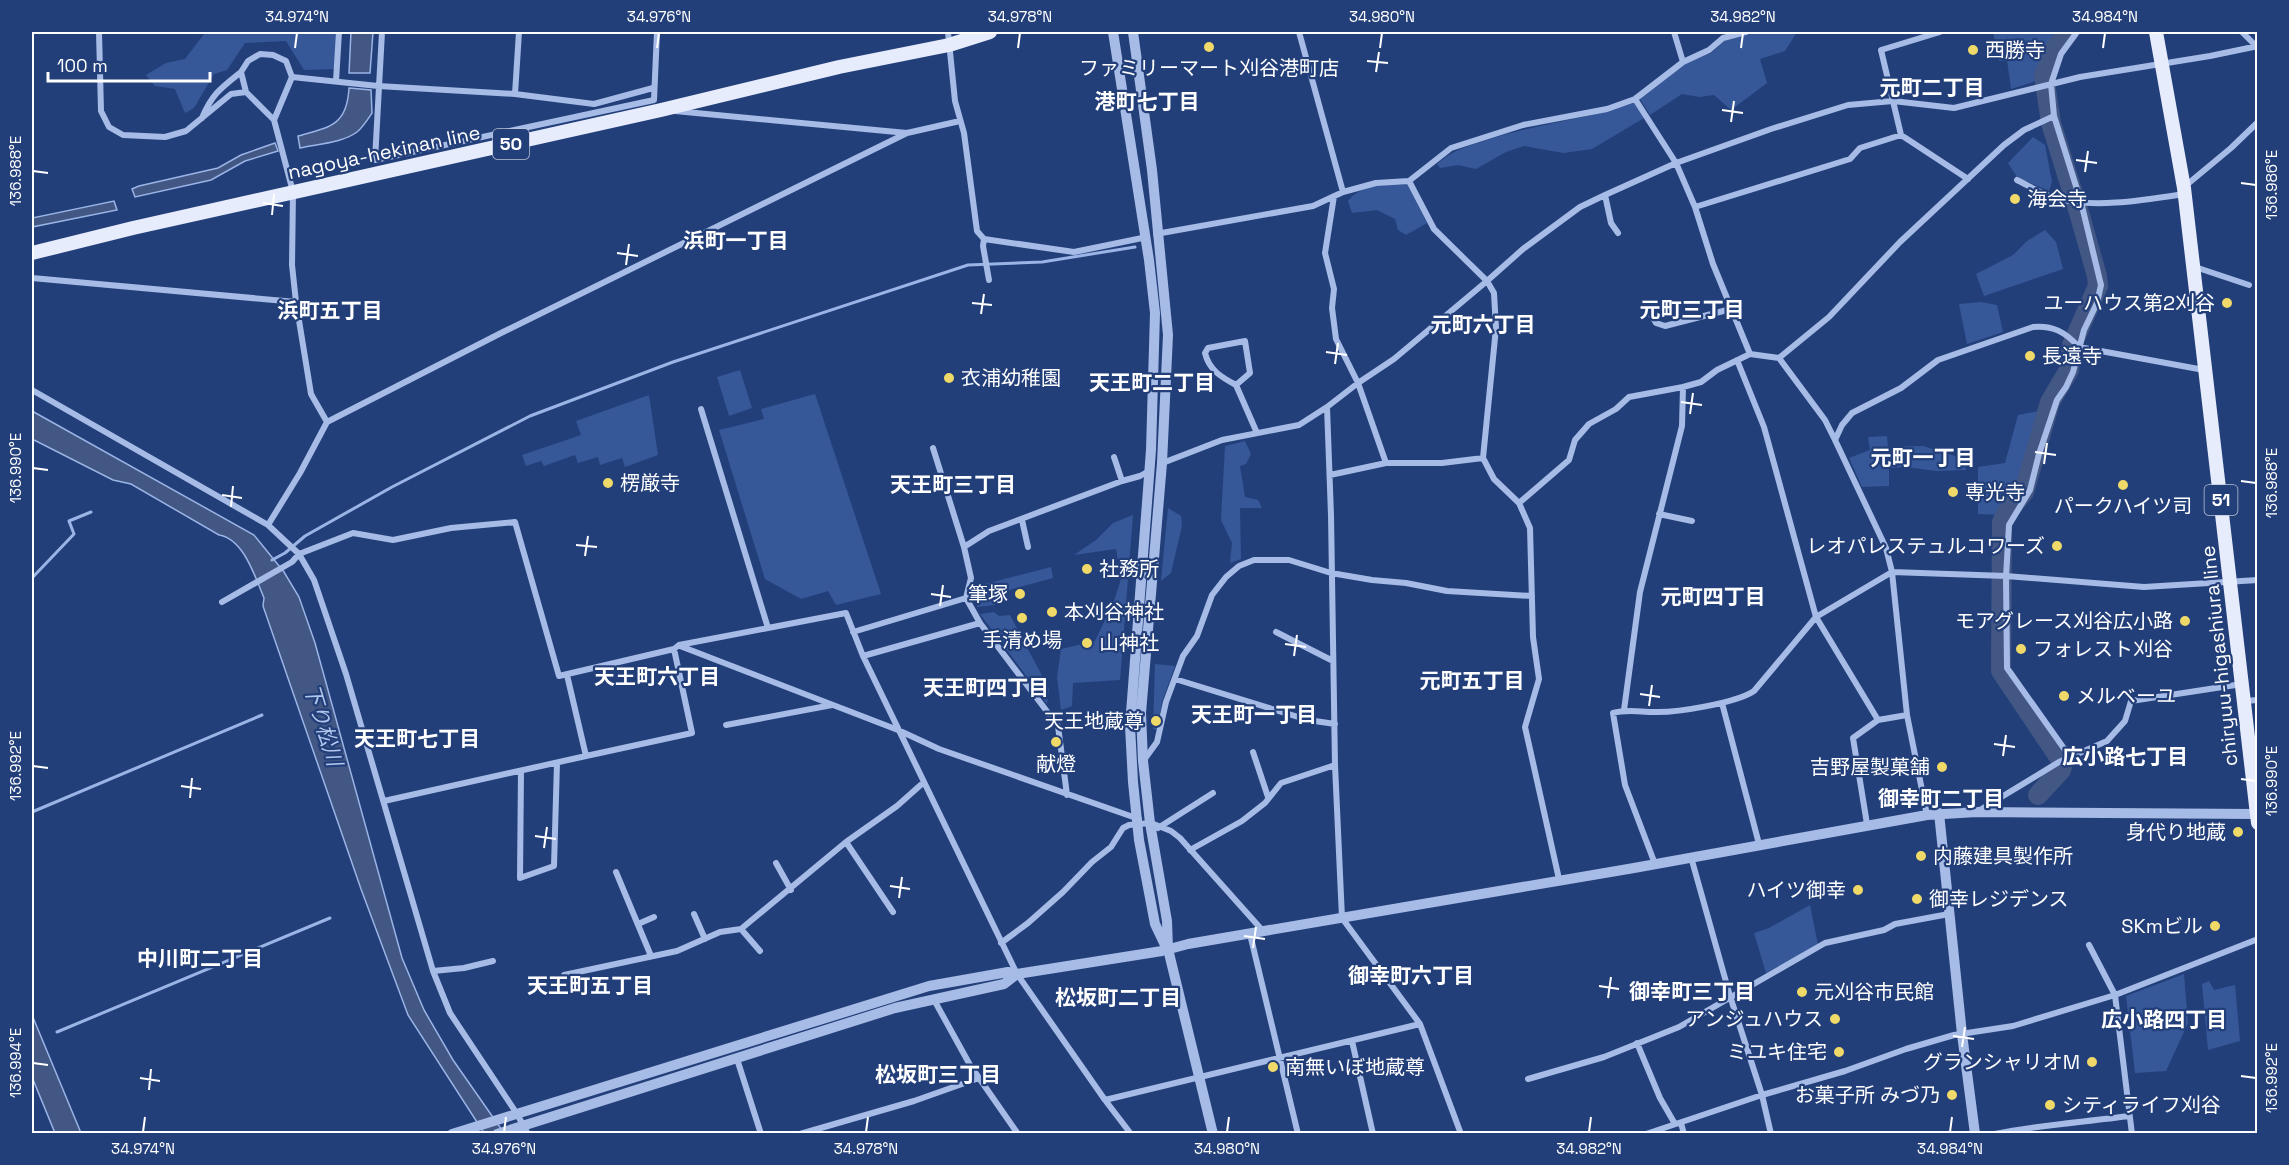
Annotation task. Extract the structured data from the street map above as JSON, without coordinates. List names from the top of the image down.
{
  "streets": {
    "main road": [
      "50",
      "nagoya-hekinan line",
      "51",
      "chiryuu-higashiura line"
    ]
  },
  "districts": [
    "元町二丁目",
    "港町七丁目",
    "浜町一丁目",
    "元町三丁目",
    "浜町五丁目",
    "元町六丁目",
    "天王町二丁目",
    "元町一丁目",
    "天王町三丁目",
    "元町四丁目",
    "天王町六丁目",
    "元町五丁目",
    "天王町四丁目",
    "天王町一丁目",
    "天王町七丁目",
    "広小路七丁目",
    "御幸町二丁目",
    "中川町二丁目",
    "御幸町六丁目",
    "天王町五丁目",
    "御幸町三丁目",
    "松坂町二丁目",
    "広小路四丁目",
    "松坂町三丁目"
  ],
  "water": ["下り松川"],
  "places": [
    "ファミリーマート刈谷港町店",
    "西勝寺",
    "海会寺",
    "ユーハウス第2刈谷",
    "長遠寺",
    "衣浦幼稚園",
    "楞厳寺",
    "パークハイツ司",
    "専光寺",
    "レオパレステュルコワーズ",
    "社務所",
    "筆塚",
    "本刈谷神社",
    "手清め場",
    "モアグレース刈谷広小路",
    "山神社",
    "フォレスト刈谷",
    "メルベーユ",
    "天王地蔵尊",
    "献燈",
    "吉野屋製菓舗",
    "身代り地蔵",
    "内藤建具製作所",
    "ハイツ御幸",
    "御幸レジデンス",
    "SKmビル",
    "元刈谷市民館",
    "アンジュハウス",
    "ミユキ住宅",
    "グランシャリオM",
    "南無いぼ地蔵尊",
    "お菓子所 みづ乃",
    "シティライフ刈谷"
  ],
  "scale_bar": "100 m",
  "coordinates": [
    "34.974°N",
    "34.976°N",
    "34.978°N",
    "34.980°N",
    "34.982°N",
    "34.984°N",
    "136.988°E",
    "136.986°E",
    "136.990°E",
    "136.992°E",
    "136.994°E"
  ]
}
